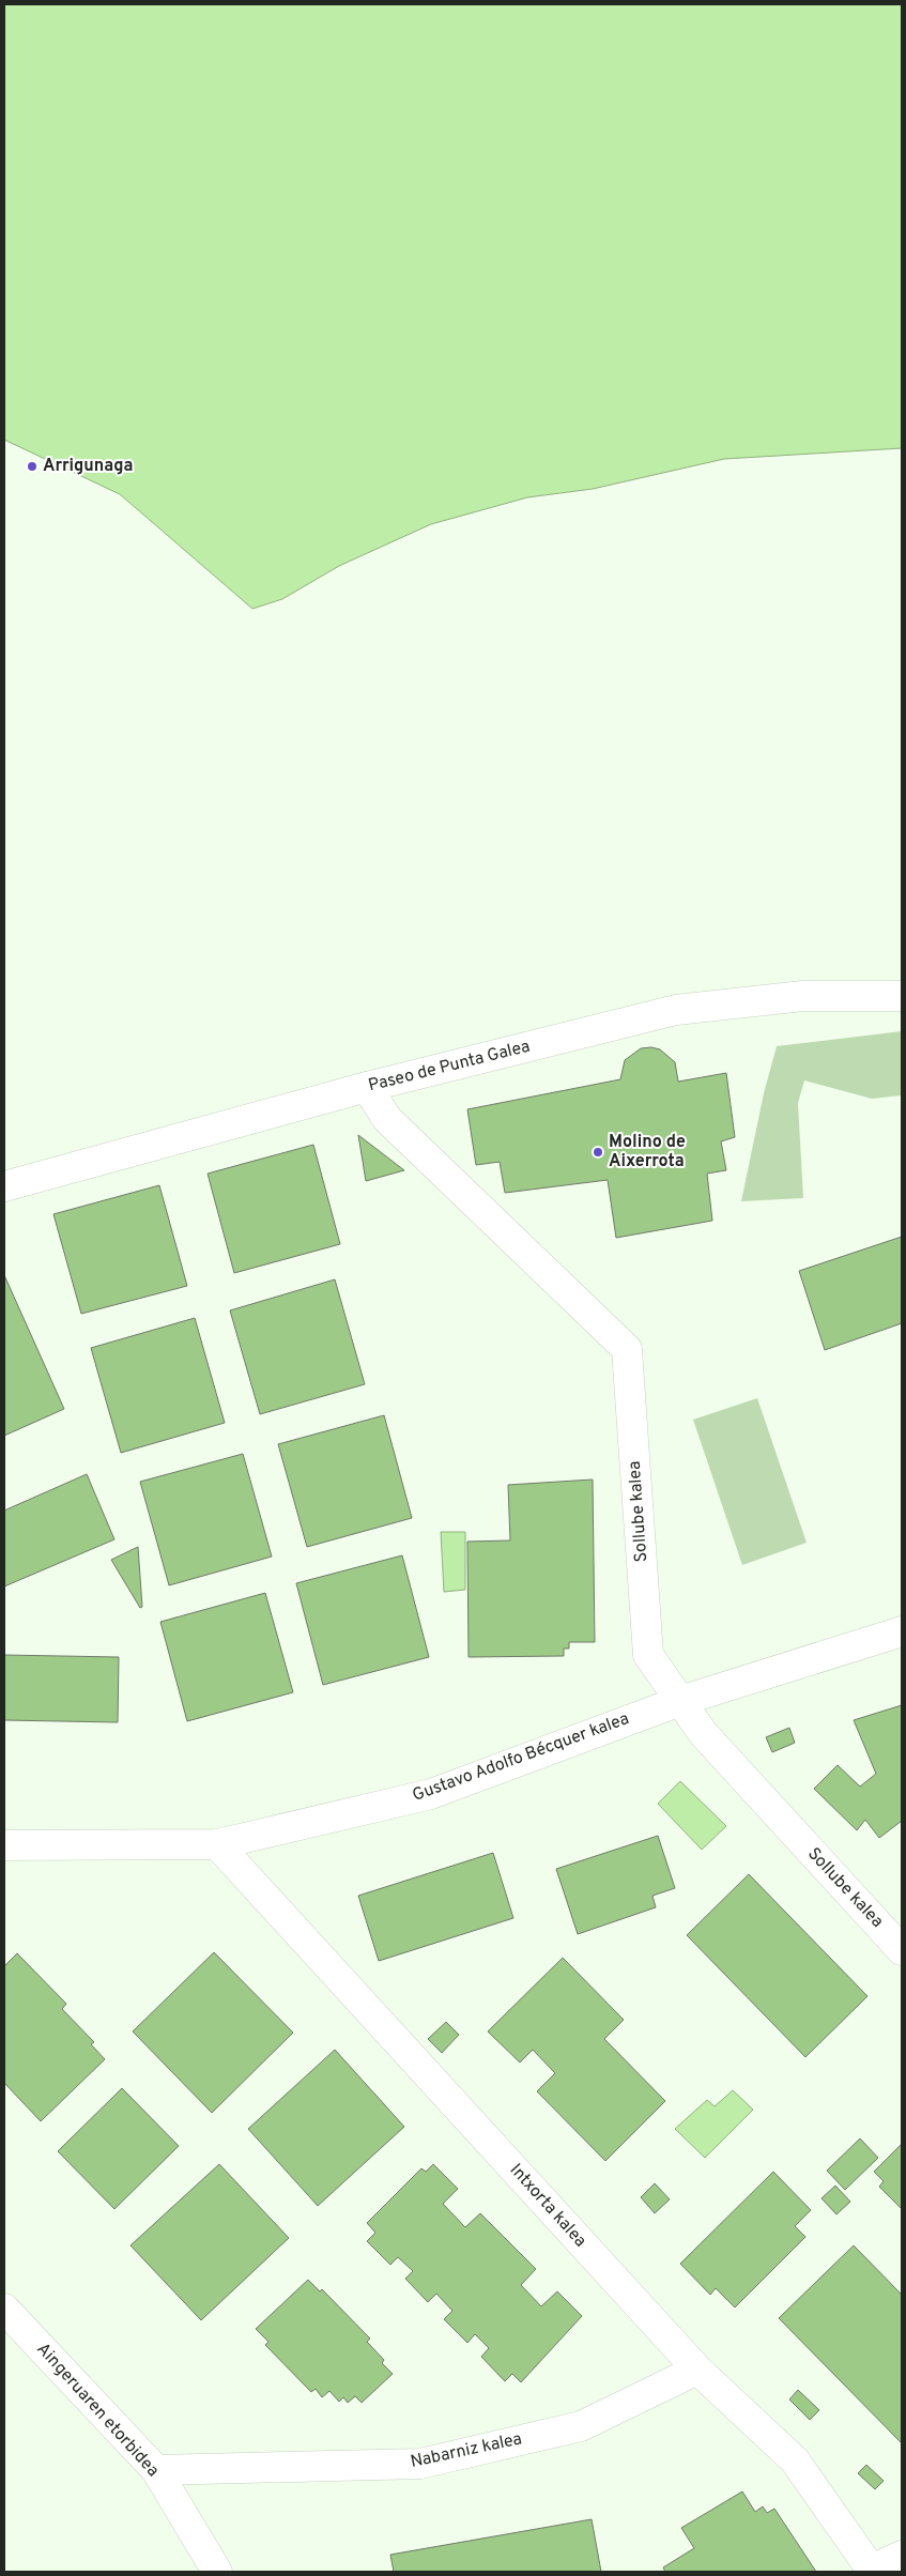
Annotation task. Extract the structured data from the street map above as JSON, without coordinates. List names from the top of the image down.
{
  "streets": {
    "street": [
      "Paseo de Punta Galea",
      "Sollube kalea",
      "Gustavo Adolfo Bécquer kalea",
      "Intxorta kalea",
      "Aingeruaren etorbidea",
      "Nabarniz kalea"
    ]
  },
  "crossings": [
    ["Paseo de Punta Galea", "Sollube kalea"],
    ["Sollube kalea", "Gustavo Adolfo Bécquer kalea"],
    ["Gustavo Adolfo Bécquer kalea", "Intxorta kalea"],
    ["Intxorta kalea", "Nabarniz kalea"],
    ["Aingeruaren etorbidea", "Nabarniz kalea"]
  ],
  "places": ["Arrigunaga", "Molino de Aixerrota"]
}
